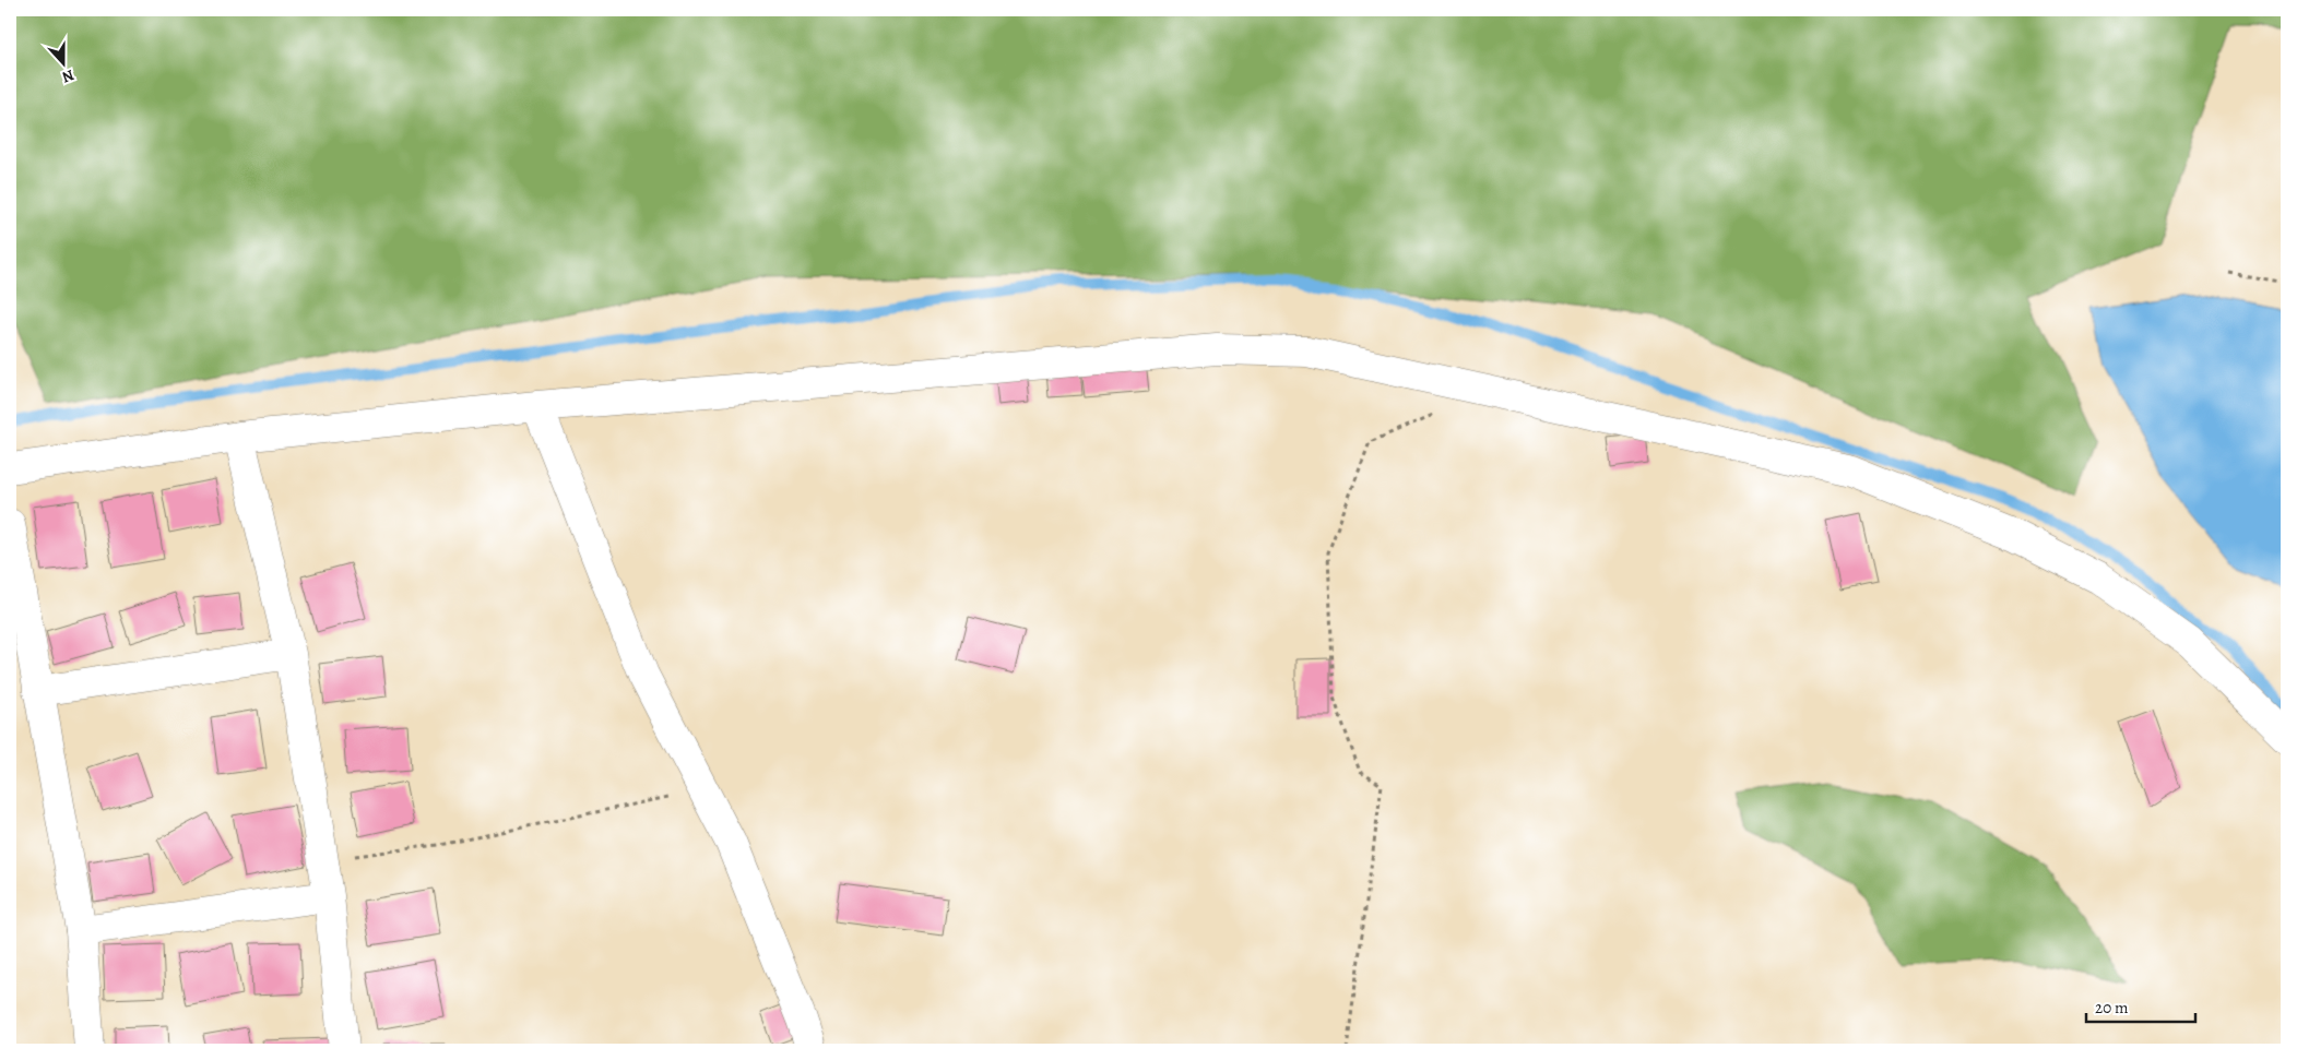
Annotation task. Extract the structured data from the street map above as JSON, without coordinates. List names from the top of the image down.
{
  "scale_bar": "20 m",
  "north": "bottom"
}
